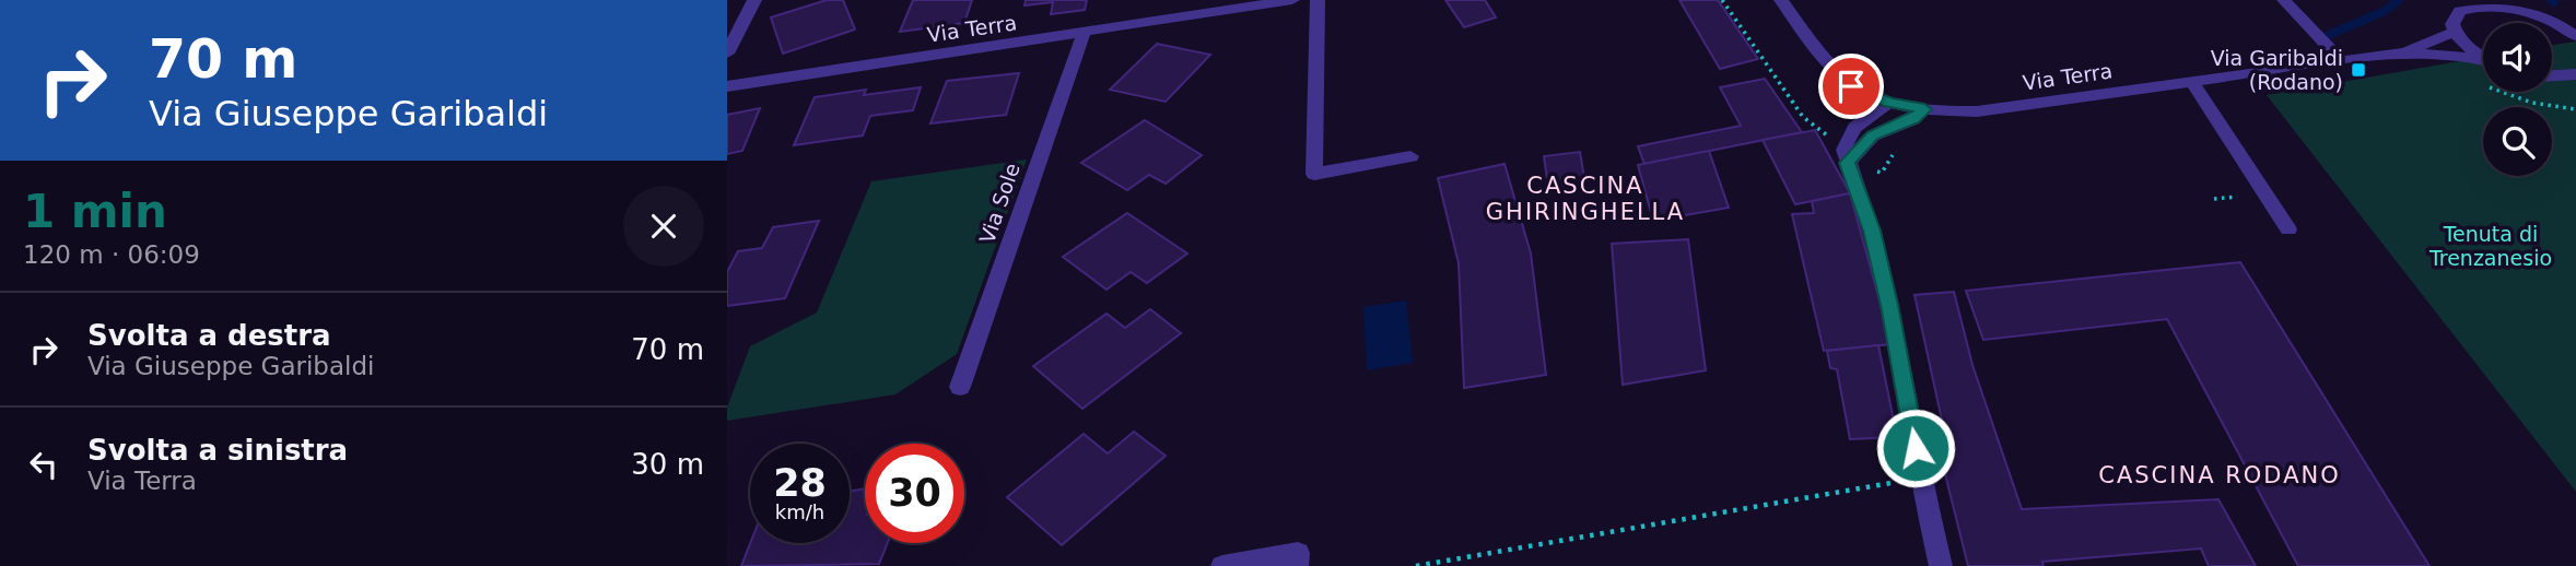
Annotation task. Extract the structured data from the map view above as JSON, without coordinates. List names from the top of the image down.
{
  "streets": {
    "street": ["Via Terra", "Via Sole"]
  },
  "crossings": [
    ["Via Terra", "Via Sole"]
  ],
  "districts": ["CASCINA GHIRINGHELLA", "CASCINA RODANO"],
  "parks": ["Tenuta di Trenzanesio"],
  "places": {
    "transit": ["Via Garibaldi (Rodano)"]
  },
  "page": {
    "turn": ["70 m", "Via Giuseppe Garibaldi"],
    "heading": ["1 min", "120 m · 06:09"],
    "list": [
      {
        "name": "Svolta a destra",
        "note": "Via Giuseppe Garibaldi",
        "value": "70 m"
      },
      {
        "name": "Svolta a sinistra",
        "note": "Via Terra",
        "value": "30 m"
      }
    ],
    "speed": "28 km/h",
    "limit": "30"
  }
}
